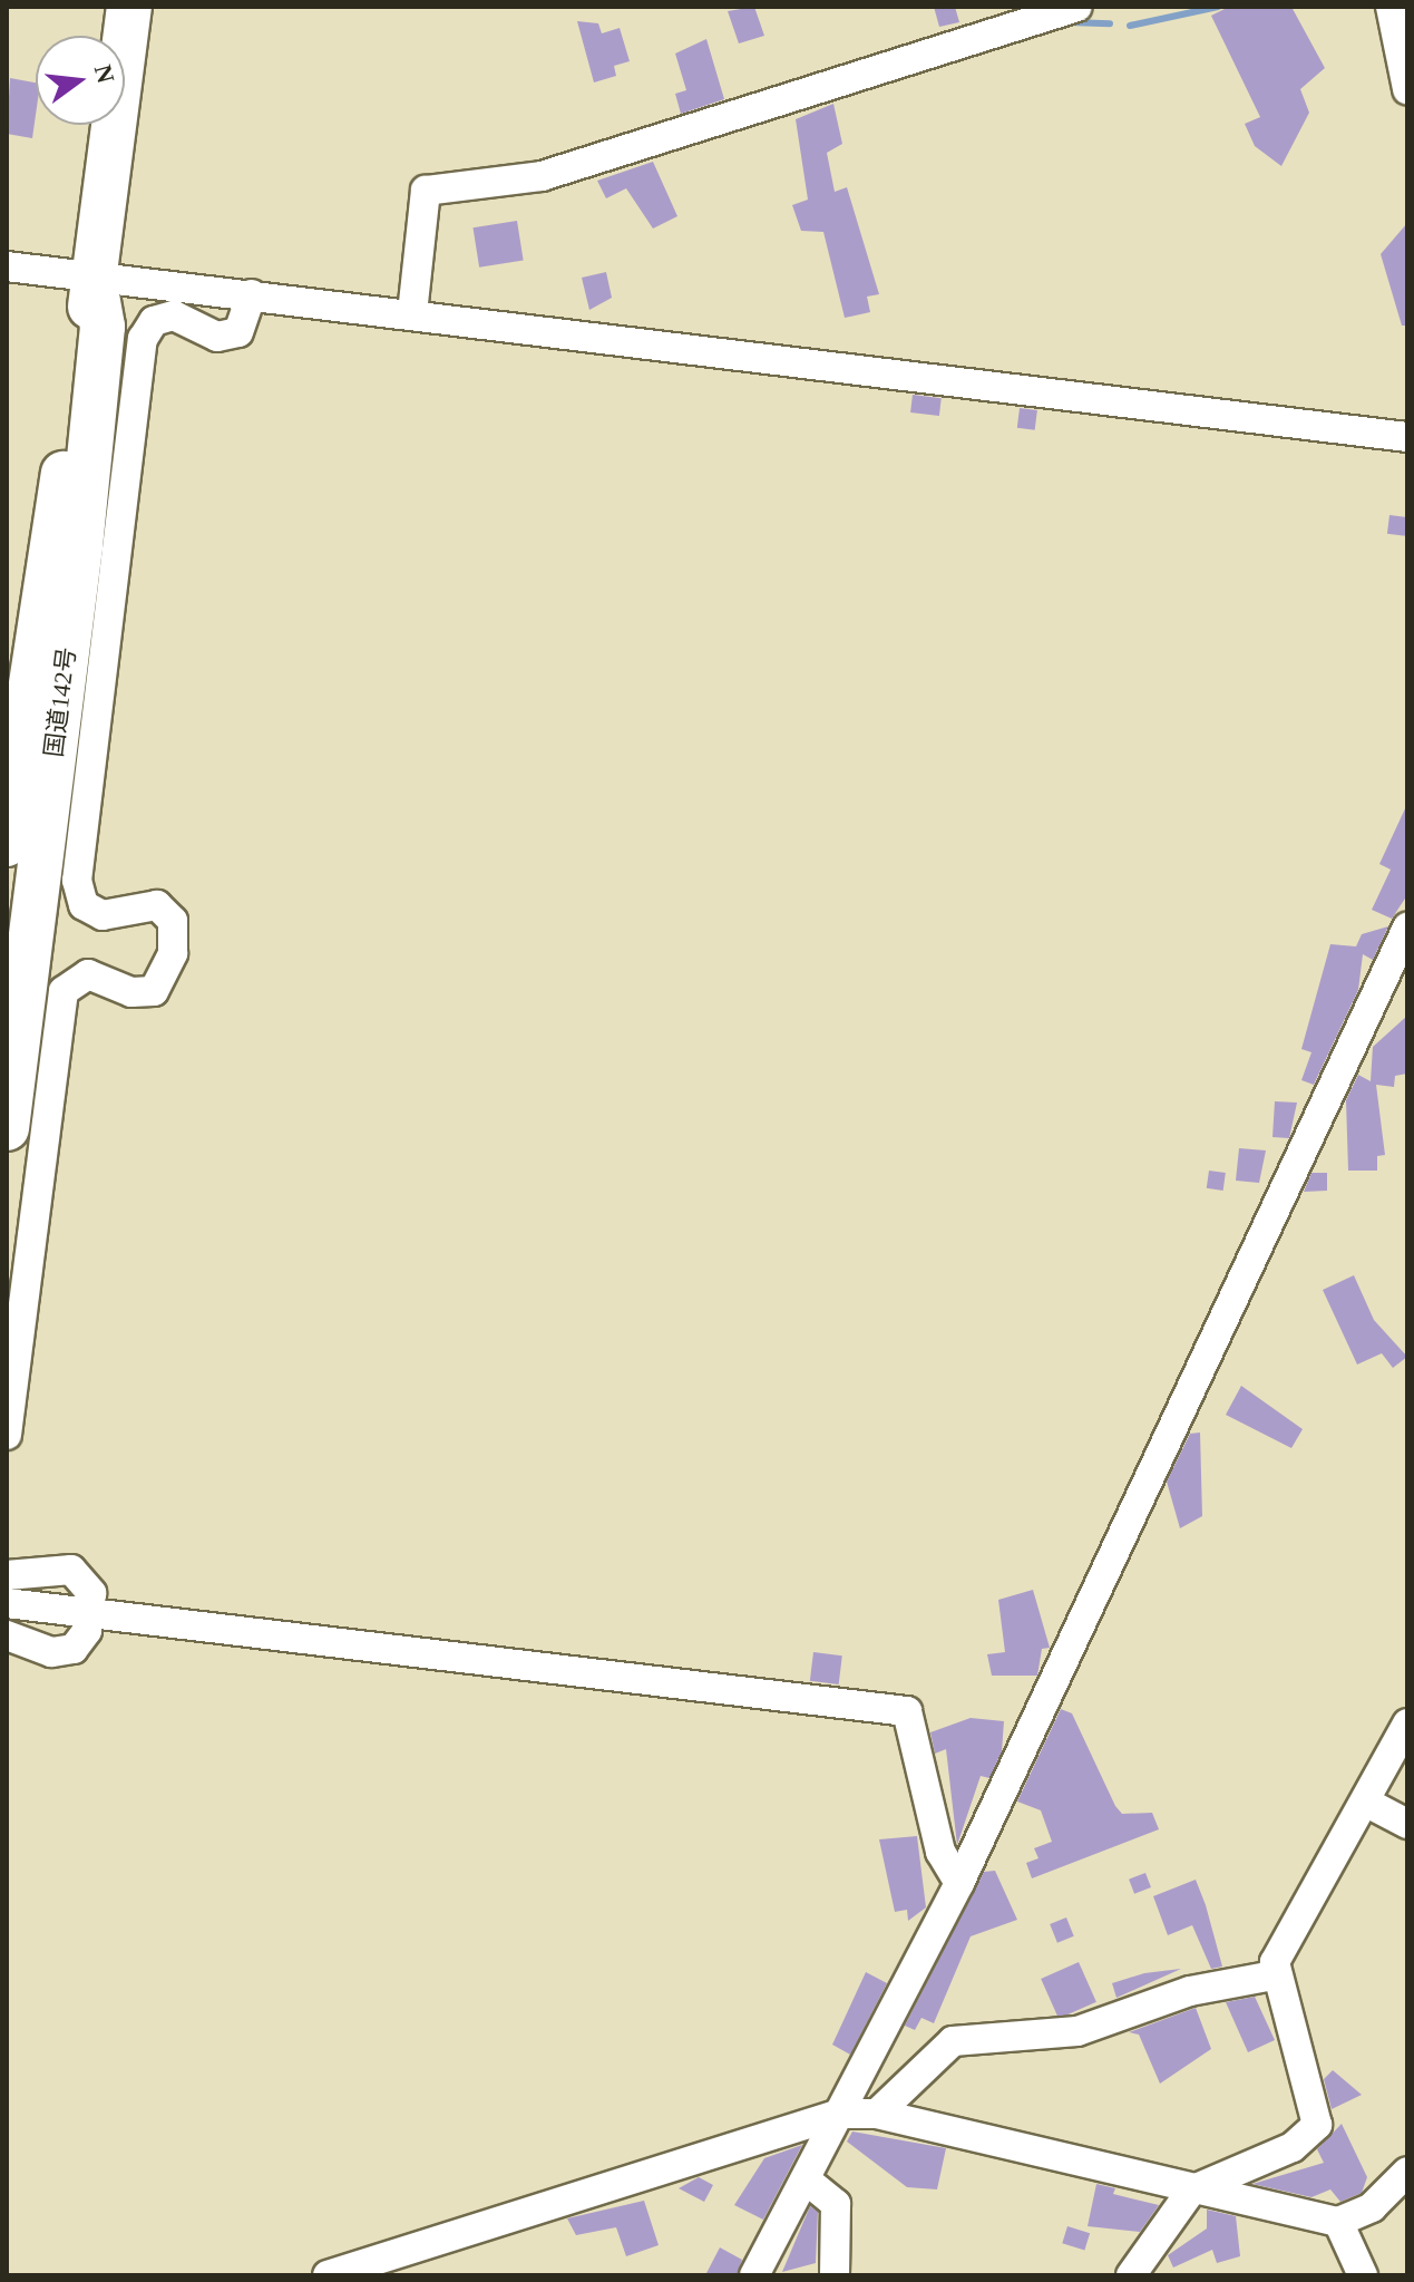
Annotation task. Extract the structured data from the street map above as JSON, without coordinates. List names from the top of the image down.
{
  "streets": {
    "highway": ["国道142号"]
  },
  "north": "right"
}
